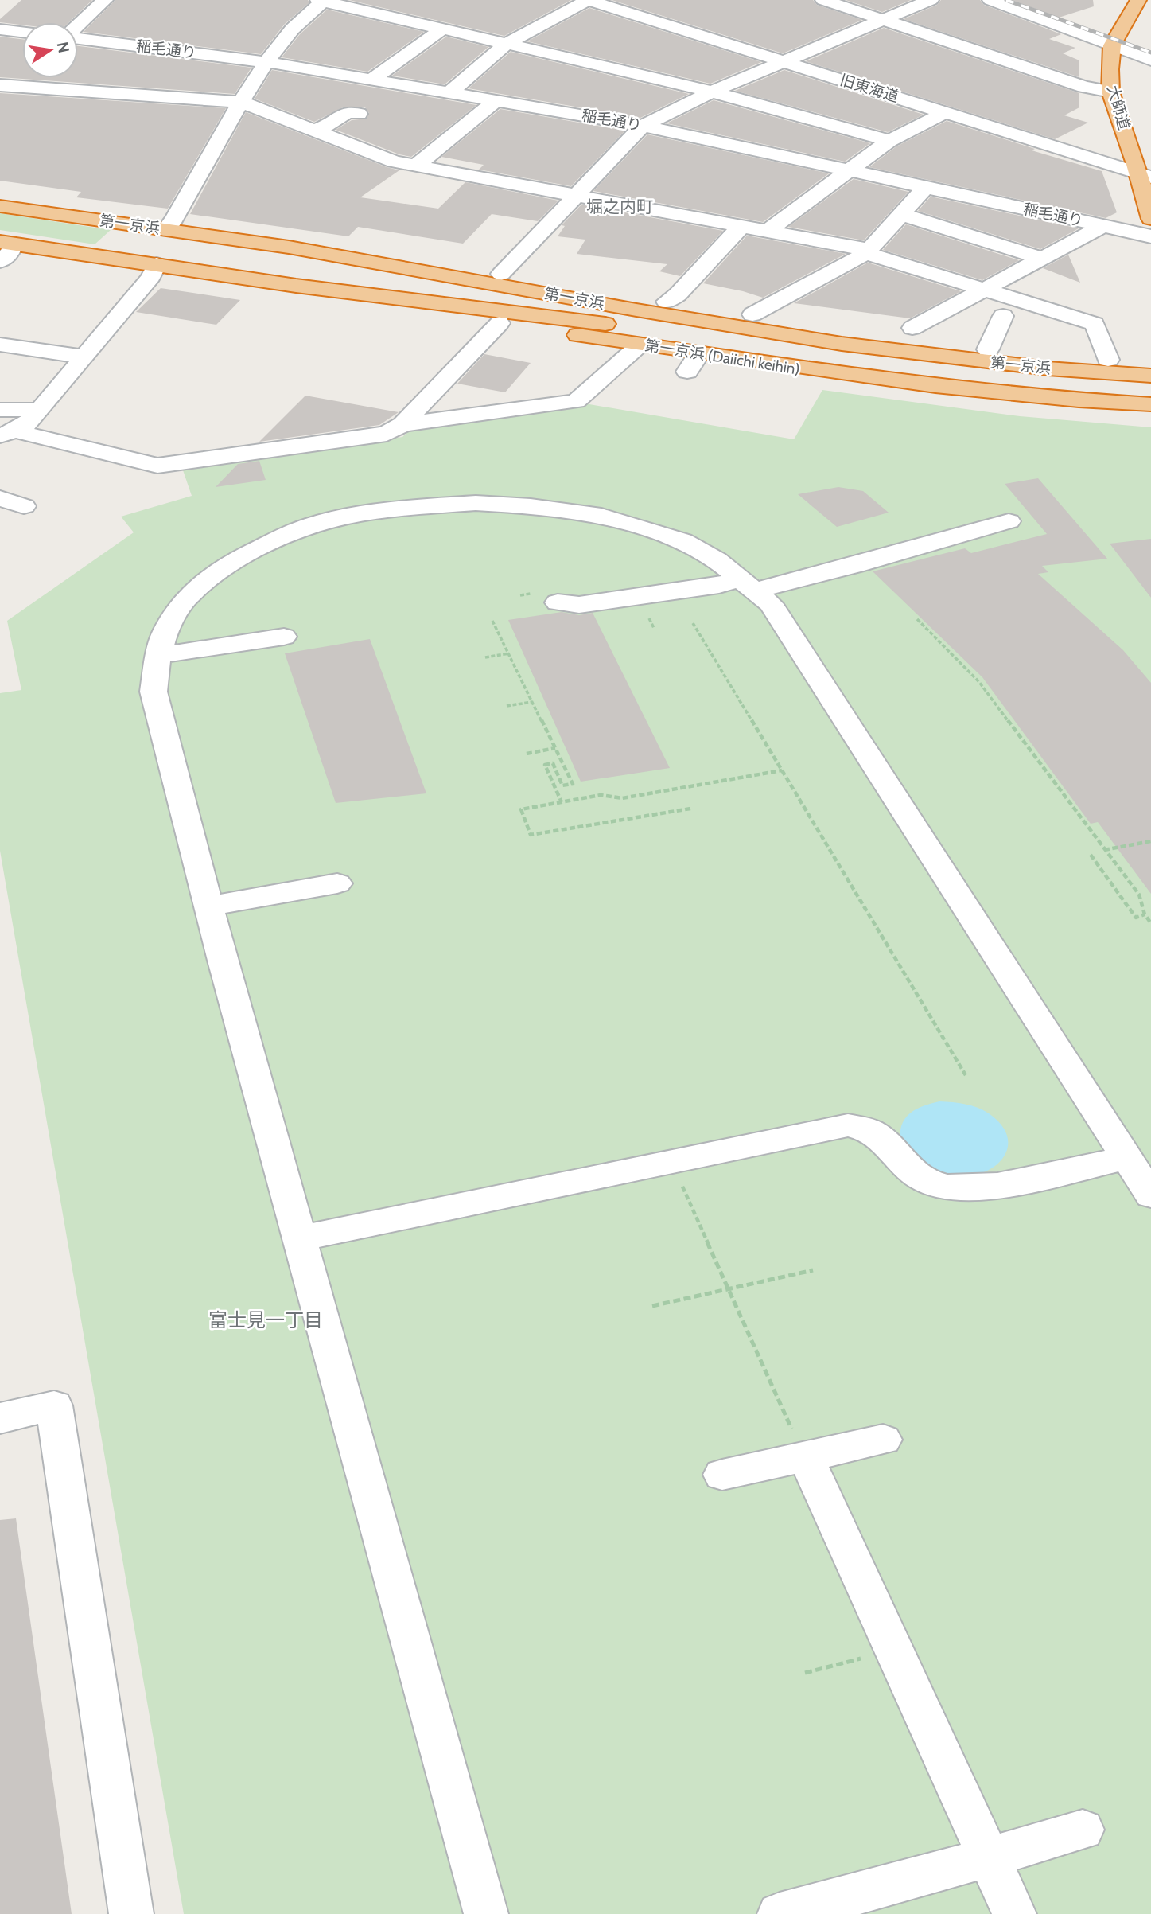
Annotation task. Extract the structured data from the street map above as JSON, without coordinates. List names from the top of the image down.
{
  "streets": {
    "highway": ["大師道", "第一京浜", "第一京浜 (Daiichi keihin)"],
    "street": ["稲毛通り", "旧東海道"]
  },
  "crossings": [
    ["旧東海道", "大師道"],
    ["第一京浜", "第一京浜 (Daiichi keihin)"]
  ],
  "districts": ["堀之内町", "富士見一丁目"],
  "north": "right"
}
